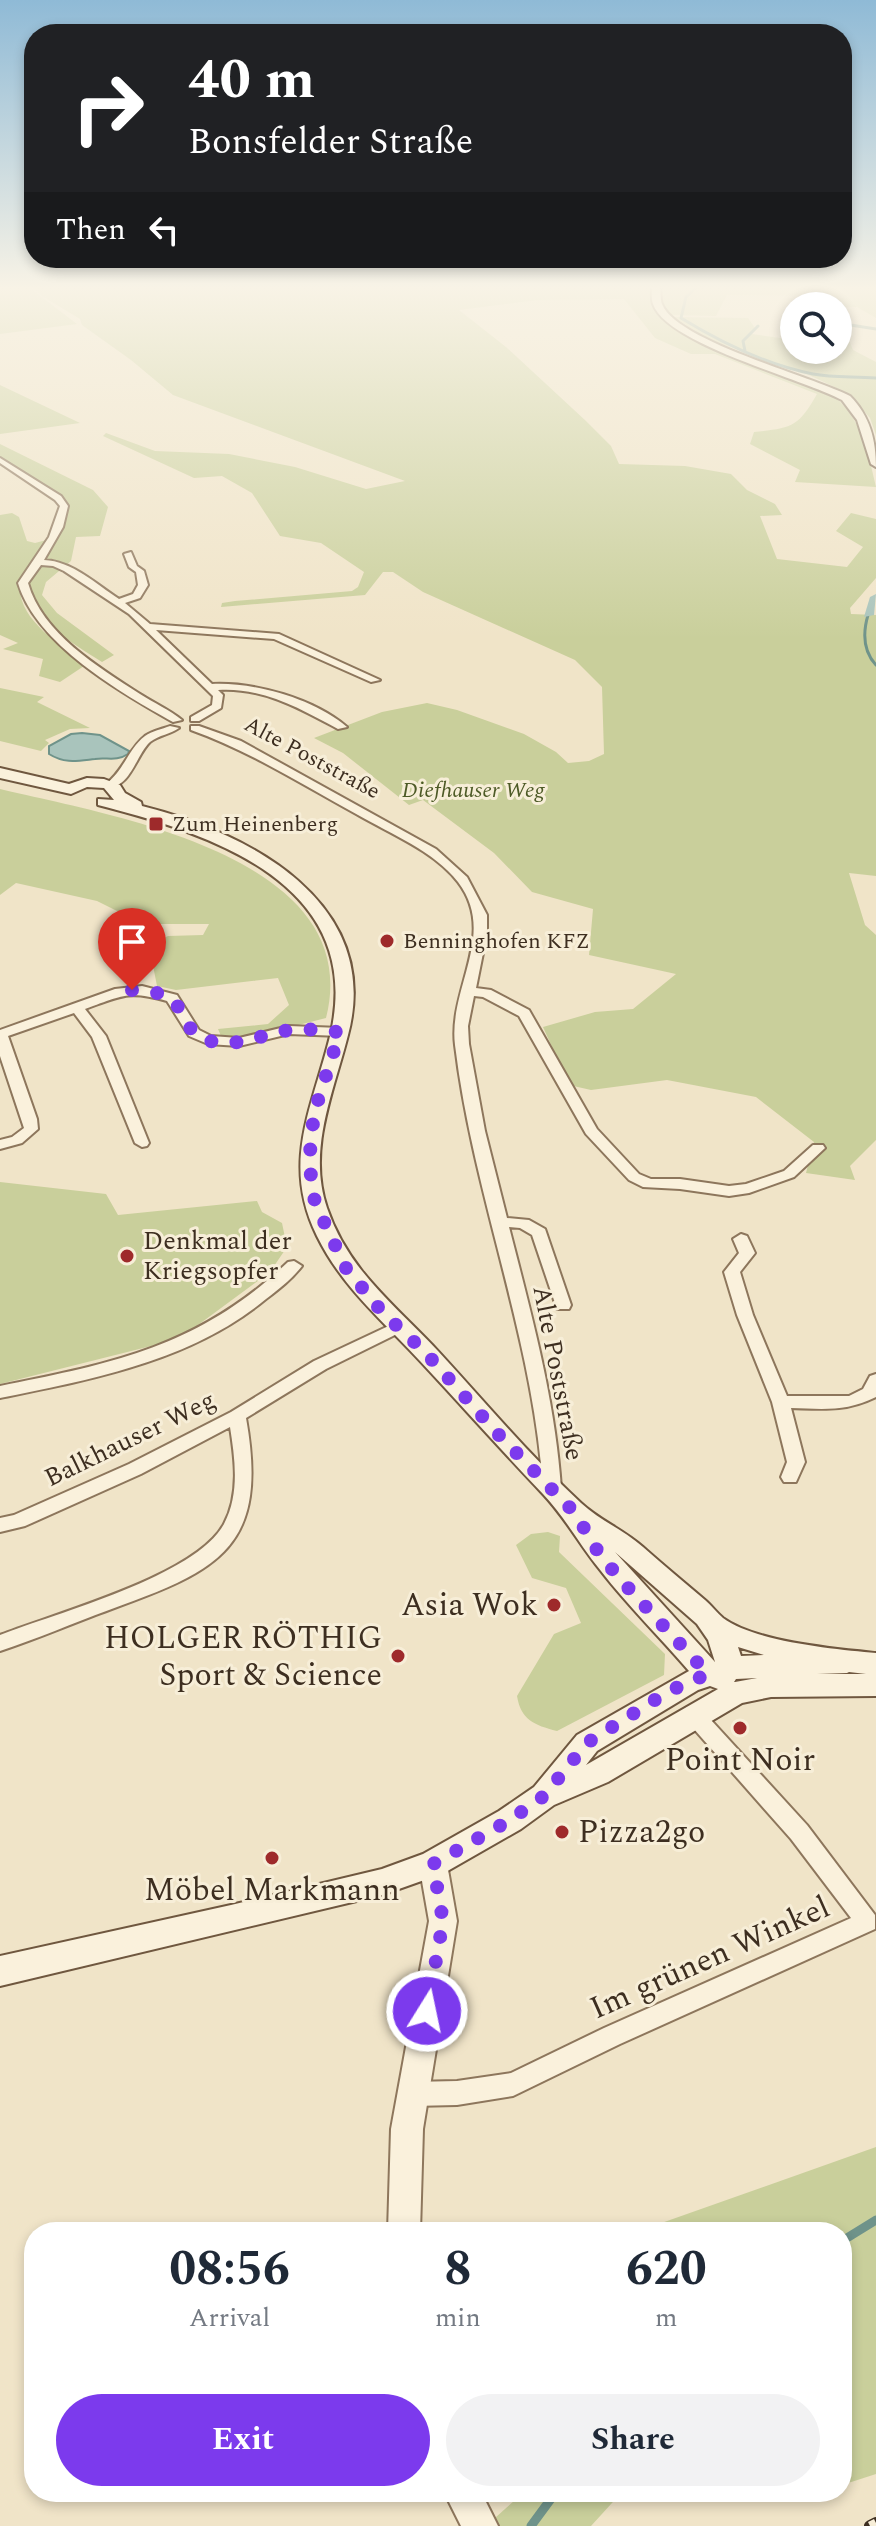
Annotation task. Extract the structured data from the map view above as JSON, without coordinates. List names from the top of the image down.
{
  "streets": {
    "street": ["Alte Poststraße", "Balkhauser Weg", "Im grünen Winkel"]
  },
  "parks": ["Diefhauser Weg"],
  "places": {
    "transit": ["Zum Heinenberg"],
    "other": [
      "Benninghofen KFZ",
      "Denkmal der Kriegsopfer",
      "Asia Wok",
      "HOLGER RÖTHIG Sport & Science",
      "Point Noir",
      "Pizza2go",
      "Möbel Markmann"
    ]
  },
  "page": {
    "turn": ["40 m", "Bonsfelder Straße"],
    "then": "Then",
    "eta": [
      "08:56",
      "Arrival",
      "8",
      "min",
      "620",
      "m"
    ],
    "buttons": ["Exit", "Share"]
  }
}
